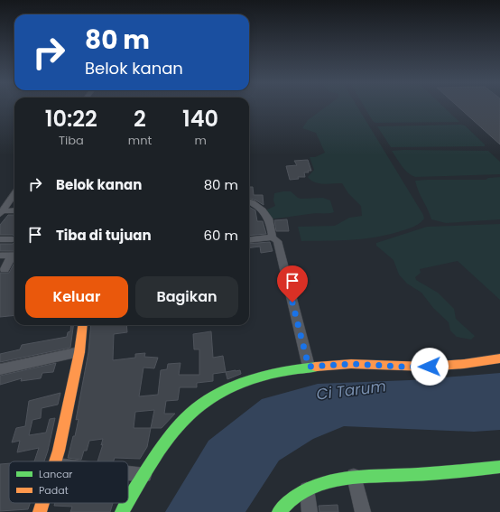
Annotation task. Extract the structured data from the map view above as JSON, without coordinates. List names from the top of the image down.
{
  "water": ["Ci Tarum"],
  "legend": ["Lancar", "Padat"],
  "page": {
    "turn": ["80 m", "Belok kanan"],
    "eta": [
      "10:22",
      "Tiba",
      "2",
      "mnt",
      "140",
      "m"
    ],
    "list": [
      {
        "name": "Belok kanan",
        "value": "80 m"
      },
      {
        "name": "Tiba di tujuan",
        "value": "60 m"
      }
    ],
    "buttons": ["Keluar", "Bagikan"]
  }
}
